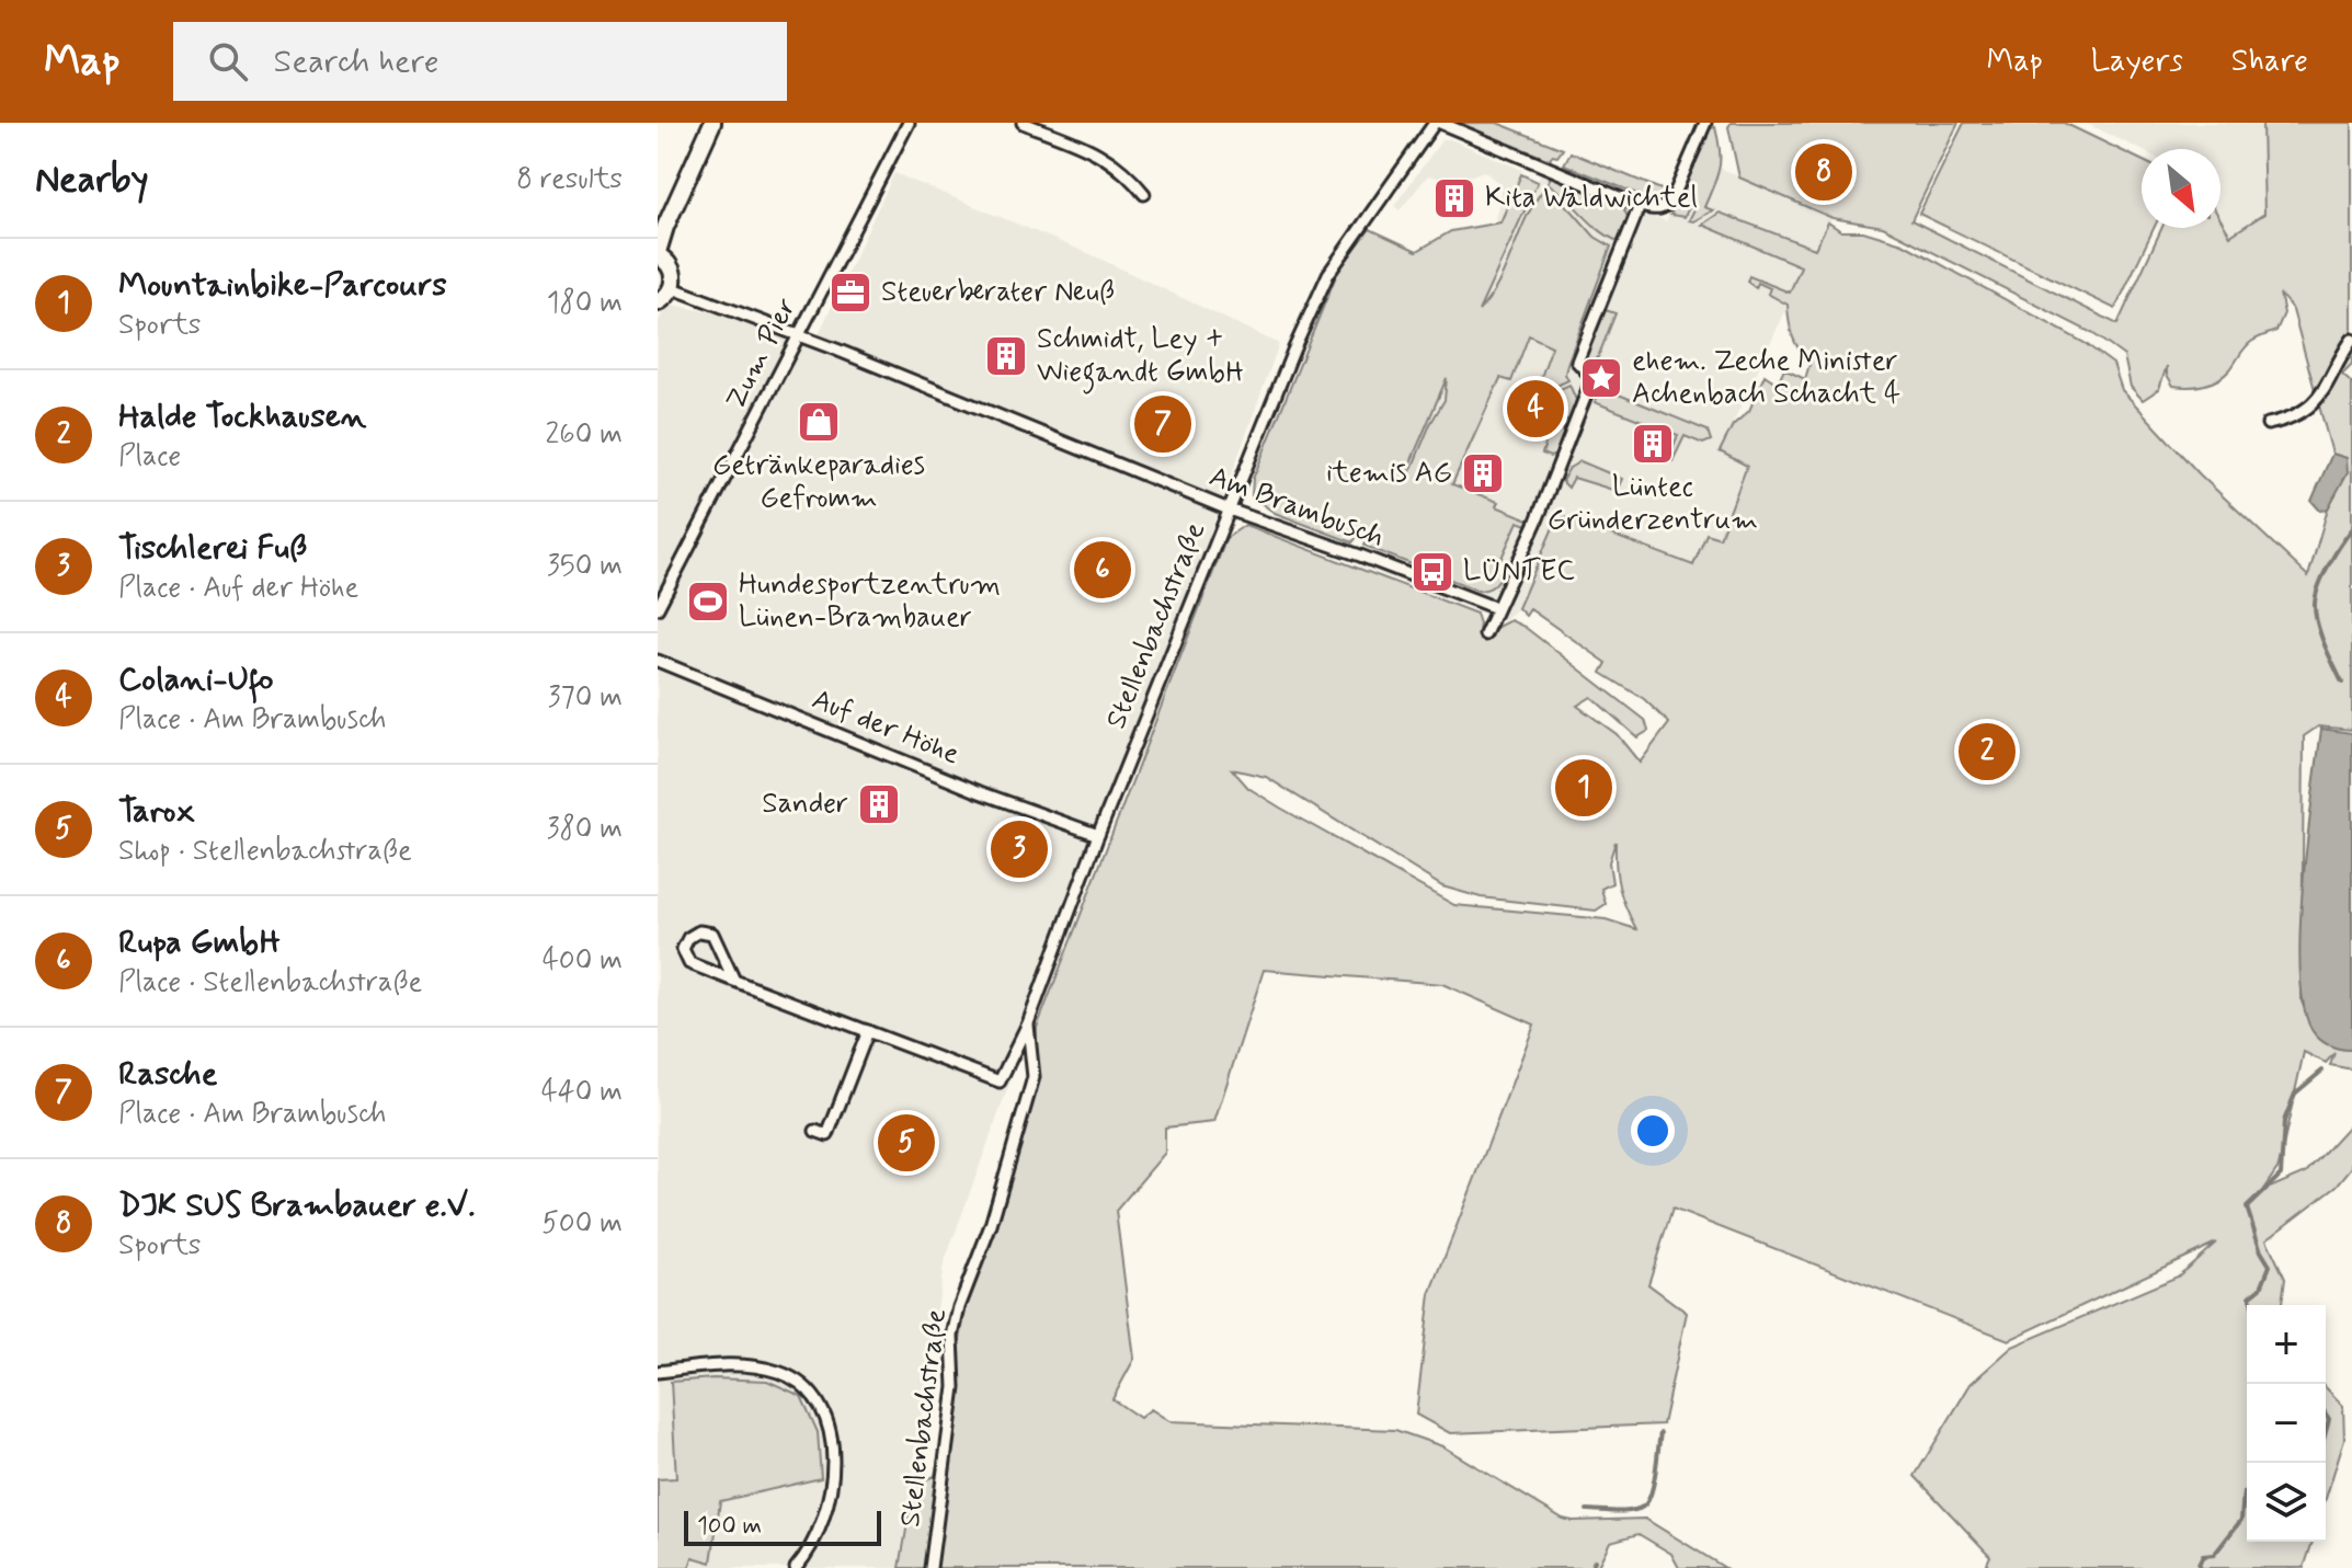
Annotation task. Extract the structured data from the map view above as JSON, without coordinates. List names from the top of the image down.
{
  "streets": {
    "street": [
      "Zum Pier",
      "Am Brambusch",
      "Stellenbachstraße",
      "Auf der Höhe"
    ]
  },
  "crossings": [
    ["Zum Pier", "Am Brambusch"],
    ["Am Brambusch", "Stellenbachstraße"],
    ["Stellenbachstraße", "Auf der Höhe"]
  ],
  "places": {
    "building": [
      "Kita Waldwichtel",
      "Schmidt, Ley + Wiegandt GmbH",
      "Lüntec Gründerzentrum",
      "itemis AG",
      "Sander"
    ],
    "office": ["Steuerberater Neuß"],
    "place": ["ehem. Zeche Minister Achenbach Schacht 4"],
    "shop": ["Getränkeparadies Gefromm"],
    "bus stop": ["LÜNTEC"],
    "sports": ["Hundesportzentrum Lünen-Brambauer"]
  },
  "scale_bar": "100 m",
  "north": "bottom right",
  "page": {
    "header": "Map",
    "search": "Search here",
    "nav": ["Map", "Layers", "Share"],
    "heading": ["Nearby", "8 results"],
    "pins": [
      "8",
      "4",
      "7",
      "6",
      "2",
      "1",
      "3",
      "5"
    ],
    "list": [
      {
        "mark": "1",
        "name": "Mountainbike-Parcours",
        "note": "Sports",
        "value": "180 m"
      },
      {
        "mark": "2",
        "name": "Halde Tockhausen",
        "note": "Place",
        "value": "260 m"
      },
      {
        "mark": "3",
        "name": "Tischlerei Fuß",
        "note": "Place · Auf der Höhe",
        "value": "350 m"
      },
      {
        "mark": "4",
        "name": "Colani-Ufo",
        "note": "Place · Am Brambusch",
        "value": "370 m"
      },
      {
        "mark": "5",
        "name": "Tarox",
        "note": "Shop · Stellenbachstraße",
        "value": "380 m"
      },
      {
        "mark": "6",
        "name": "Rupa GmbH",
        "note": "Place · Stellenbachstraße",
        "value": "400 m"
      },
      {
        "mark": "7",
        "name": "Rasche",
        "note": "Place · Am Brambusch",
        "value": "440 m"
      },
      {
        "mark": "8",
        "name": "DJK SUS Brambauer e.V.",
        "note": "Sports",
        "value": "500 m"
      }
    ],
    "map_buttons": ["+", "−"],
    "scale": "100 m"
  }
}
